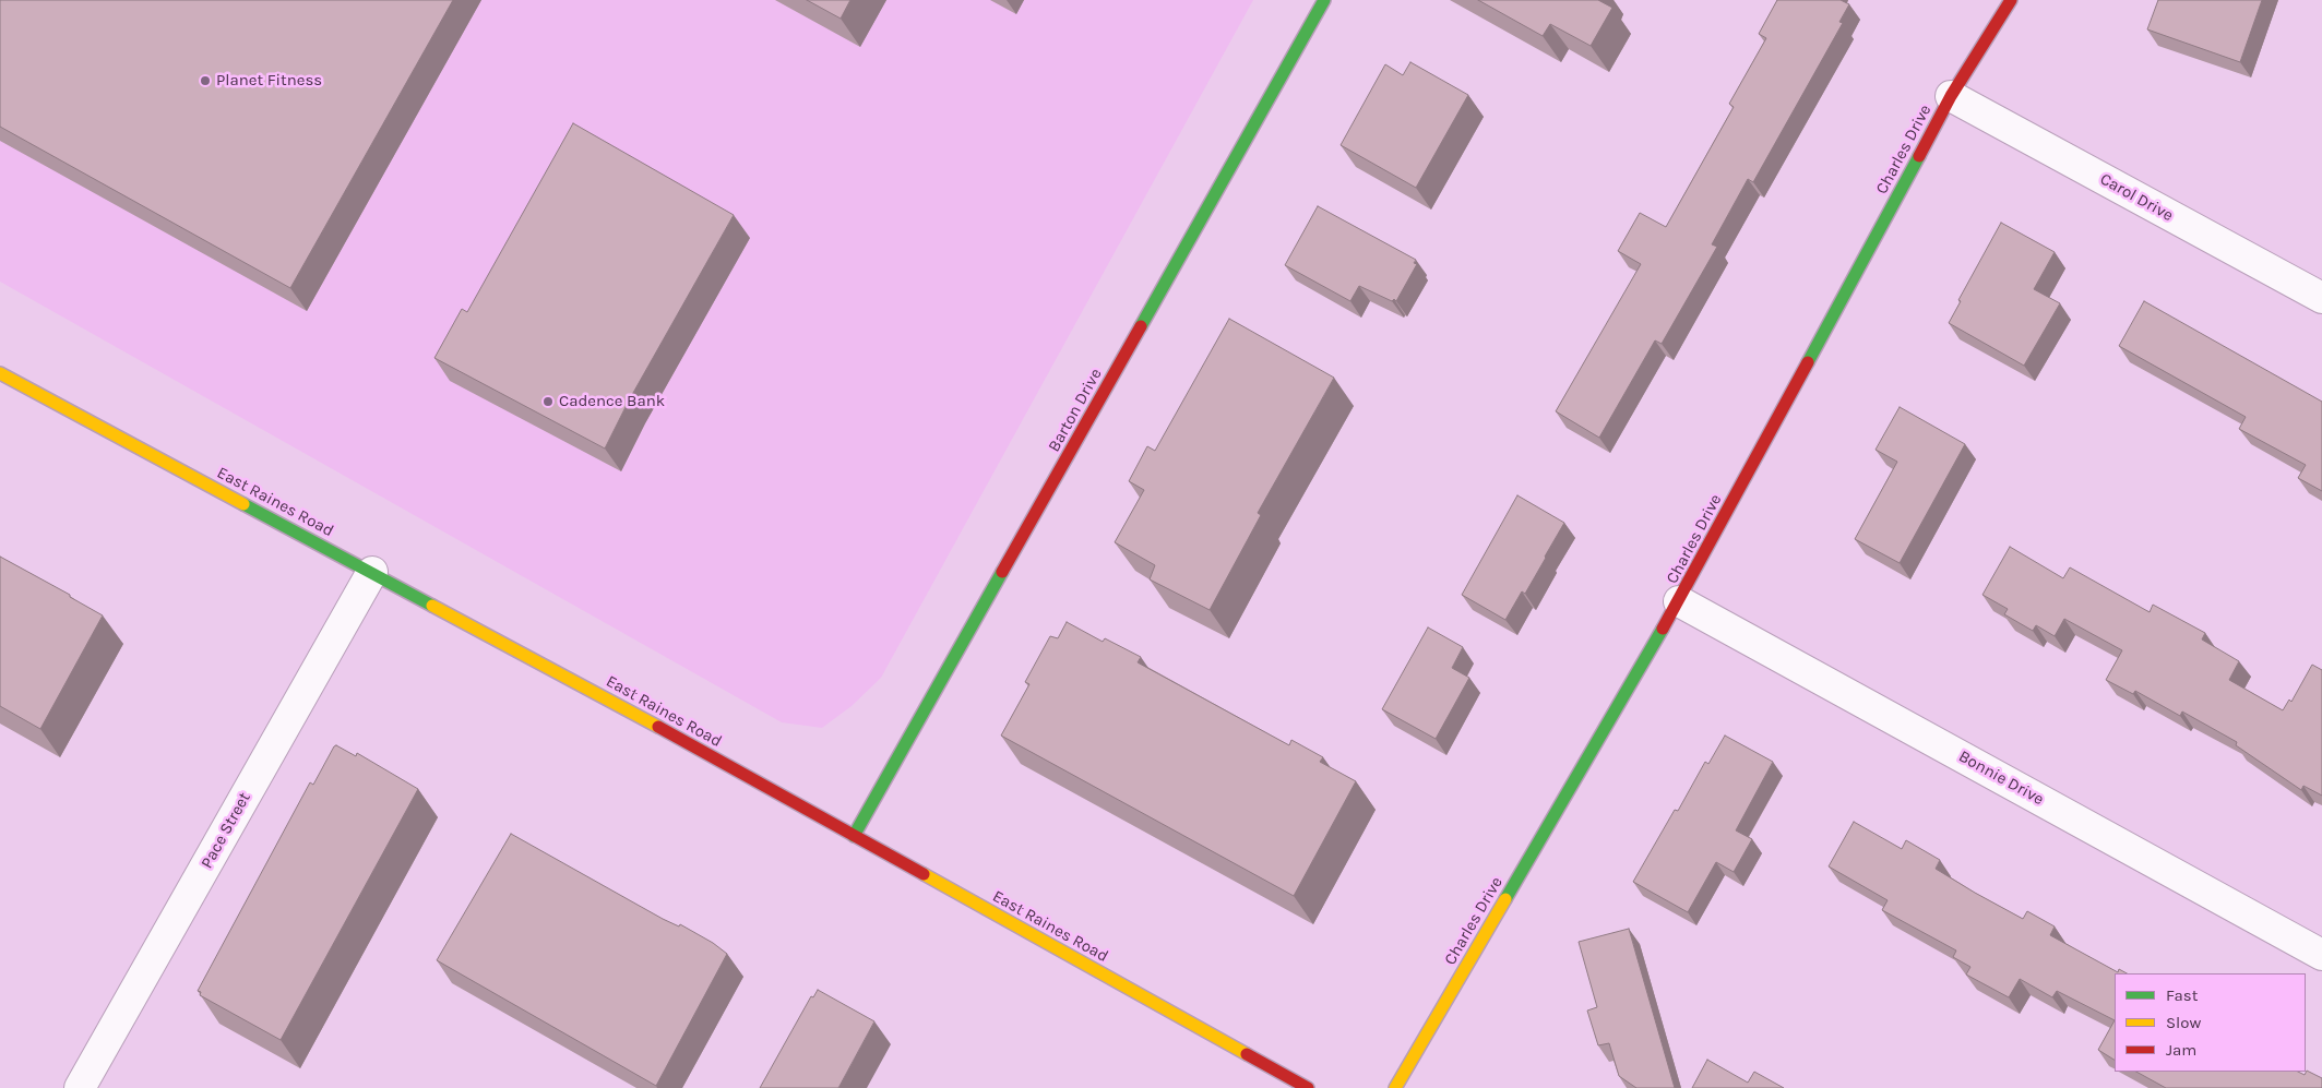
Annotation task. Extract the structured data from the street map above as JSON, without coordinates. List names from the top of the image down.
{
  "streets": {
    "street": [
      "Charles Drive",
      "Carol Drive",
      "Barton Drive",
      "East Raines Road",
      "Bonnie Drive",
      "Pace Street"
    ]
  },
  "crossings": [
    ["Charles Drive", "Carol Drive"],
    ["Charles Drive", "Bonnie Drive"],
    ["Barton Drive", "East Raines Road"],
    ["East Raines Road", "Pace Street"]
  ],
  "places": ["Planet Fitness", "Cadence Bank"],
  "legend": ["Fast", "Slow", "Jam"]
}
